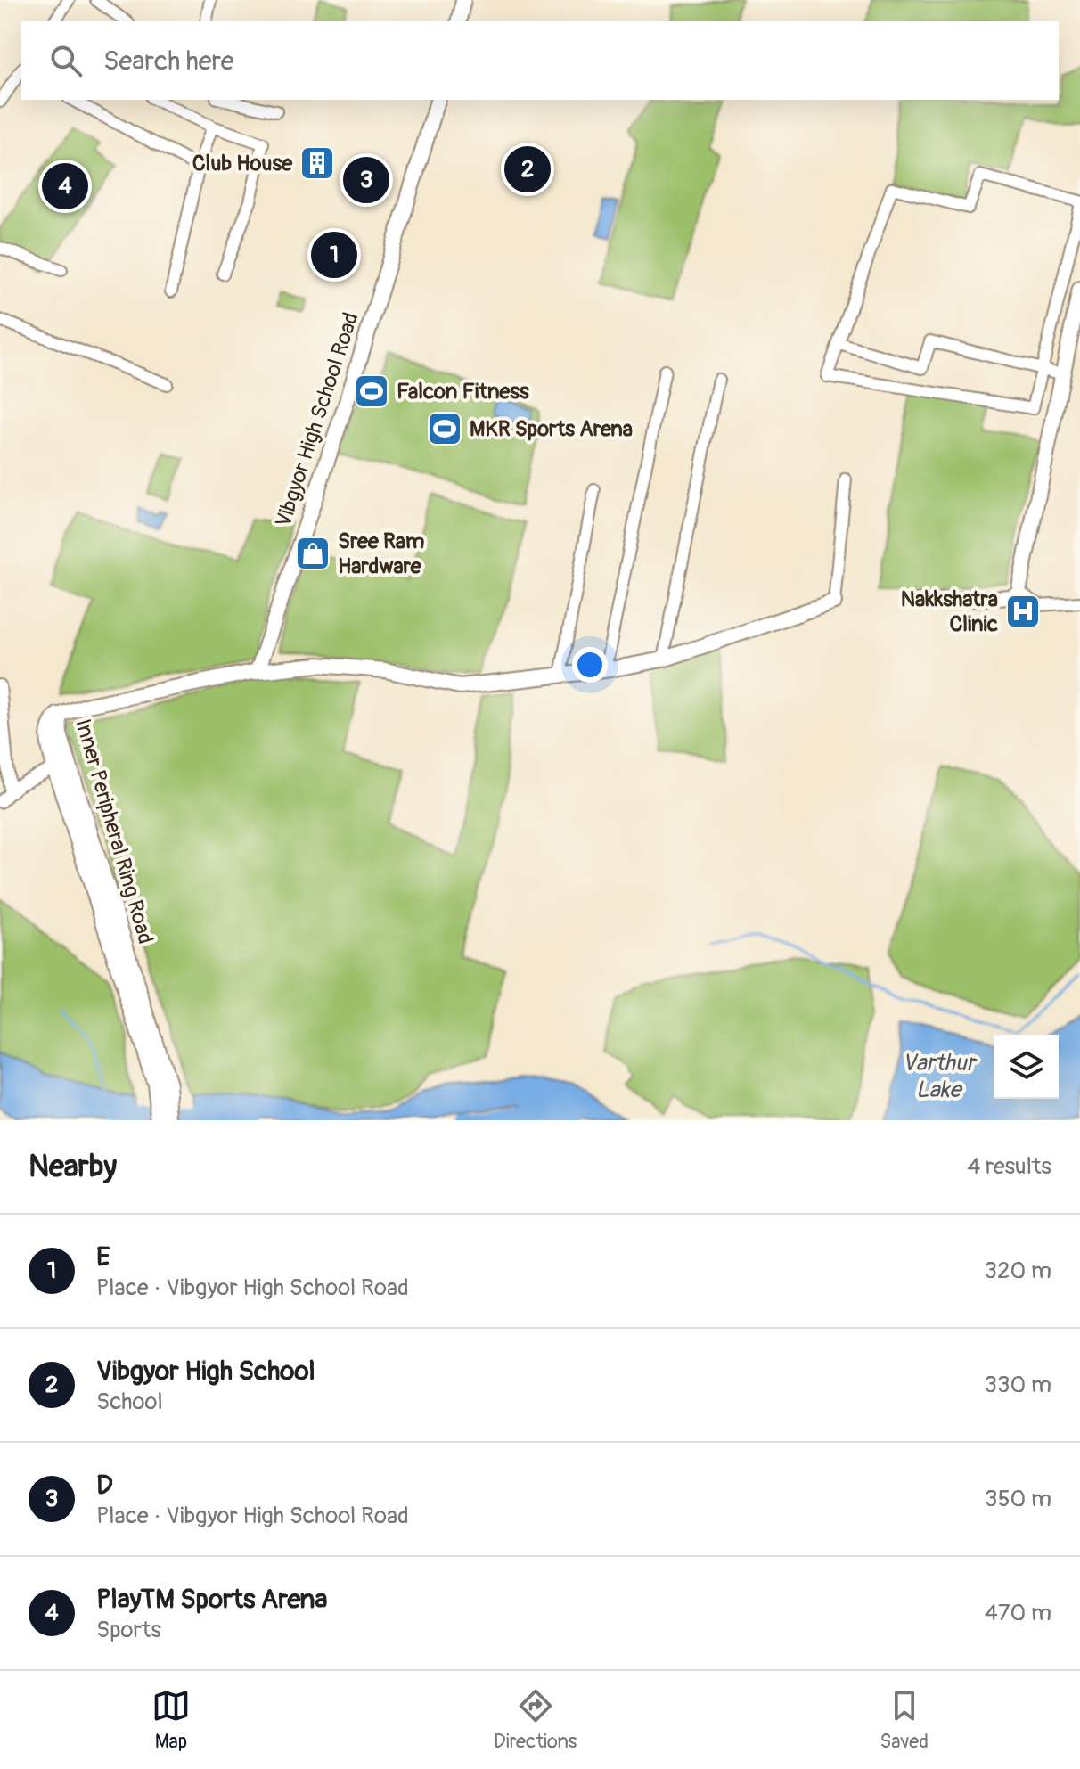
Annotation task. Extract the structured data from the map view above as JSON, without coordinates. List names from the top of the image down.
{
  "streets": {
    "main road": ["Inner Peripheral Ring Road"],
    "street": ["Vibgyor High School Road"]
  },
  "water": ["Varthur Lake"],
  "places": {
    "building": ["Club House"],
    "sports": ["Falcon Fitness", "MKR Sports Arena"],
    "shop": ["Sree Ram Hardware"],
    "hospital": ["Nakkshatra Clinic"]
  },
  "page": {
    "search": "Search here",
    "pins": [
      "2",
      "3",
      "4",
      "1"
    ],
    "heading": ["Nearby", "4 results"],
    "list": [
      {
        "mark": "1",
        "name": "E",
        "note": "Place · Vibgyor High School Road",
        "value": "320 m"
      },
      {
        "mark": "2",
        "name": "Vibgyor High School",
        "note": "School",
        "value": "330 m"
      },
      {
        "mark": "3",
        "name": "D",
        "note": "Place · Vibgyor High School Road",
        "value": "350 m"
      },
      {
        "mark": "4",
        "name": "PlayTM Sports Arena",
        "note": "Sports",
        "value": "470 m"
      }
    ],
    "nav": ["Map", "Directions", "Saved"]
  }
}
